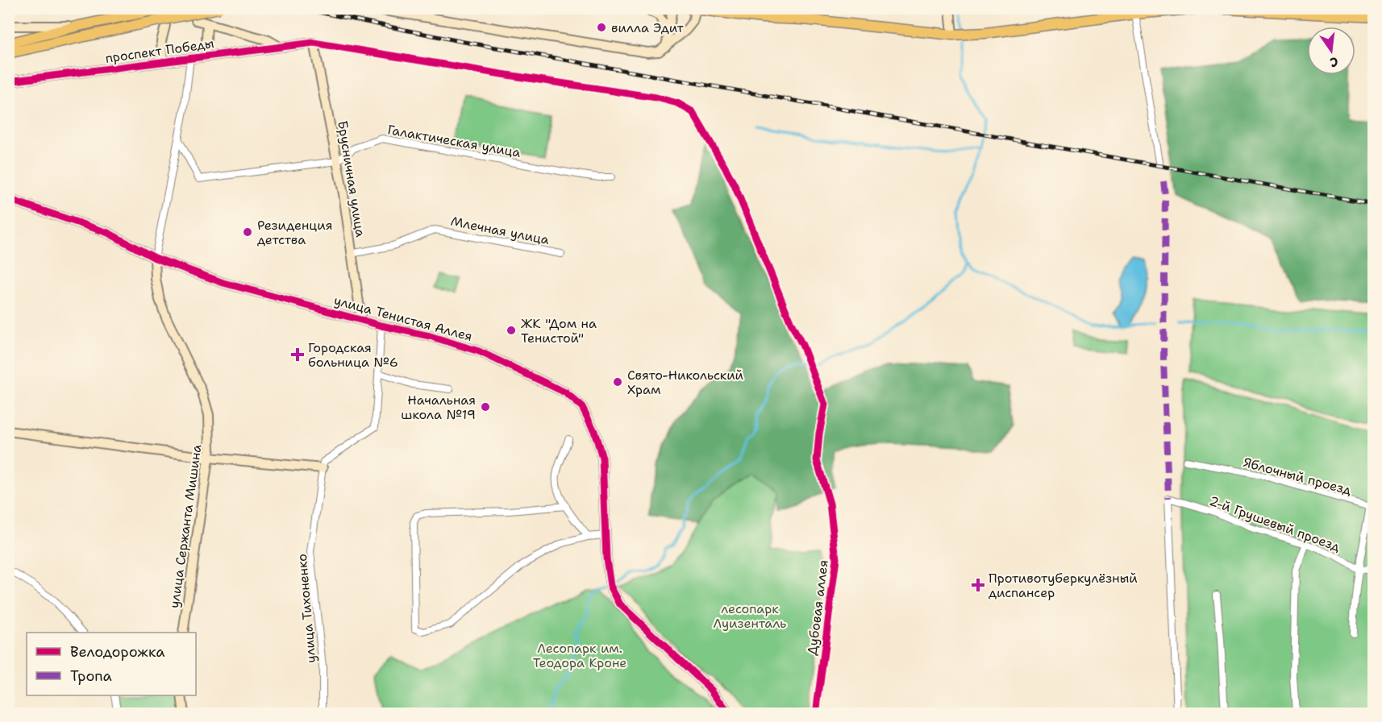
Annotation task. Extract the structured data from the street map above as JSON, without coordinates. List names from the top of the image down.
{
  "streets": {
    "main road": ["проспект Победы"],
    "street": [
      "Галактическая улица",
      "Брусничная улица",
      "Млечная улица",
      "улица Тенистая Аллея",
      "Яблочный проезд",
      "2-й Грушевый проезд",
      "улица Сержанта Мишина",
      "Дубовая аллея",
      "улица Тихоненко"
    ]
  },
  "crossings": [
    ["проспект Победы", "Брусничная улица"],
    ["проспект Победы", "улица Сержанта Мишина"],
    ["проспект Победы", "Дубовая аллея"],
    ["Галактическая улица", "Брусничная улица"],
    ["Галактическая улица", "улица Сержанта Мишина"],
    ["Брусничная улица", "Млечная улица"],
    ["Брусничная улица", "улица Тенистая Аллея"],
    ["Брусничная улица", "Дубовая аллея"],
    ["улица Тенистая Аллея", "улица Сержанта Мишина"],
    ["Яблочный проезд", "2-й Грушевый проезд"]
  ],
  "parks": ["лесопарк Луизенталь", "Лесопарк им. Теодора Кроне"],
  "places": {
    "other": [
      "вилла Эдит",
      "Резиденция детства",
      "ЖК \"Дом на Тенистой\"",
      "Свято-Никольский Храм",
      "Начальная школа №19"
    ],
    "health": ["Городская больница №6", "Противотуберкулёзный диспансер"]
  },
  "legend": ["Велодорожка", "Тропа"],
  "north": "bottom"
}
